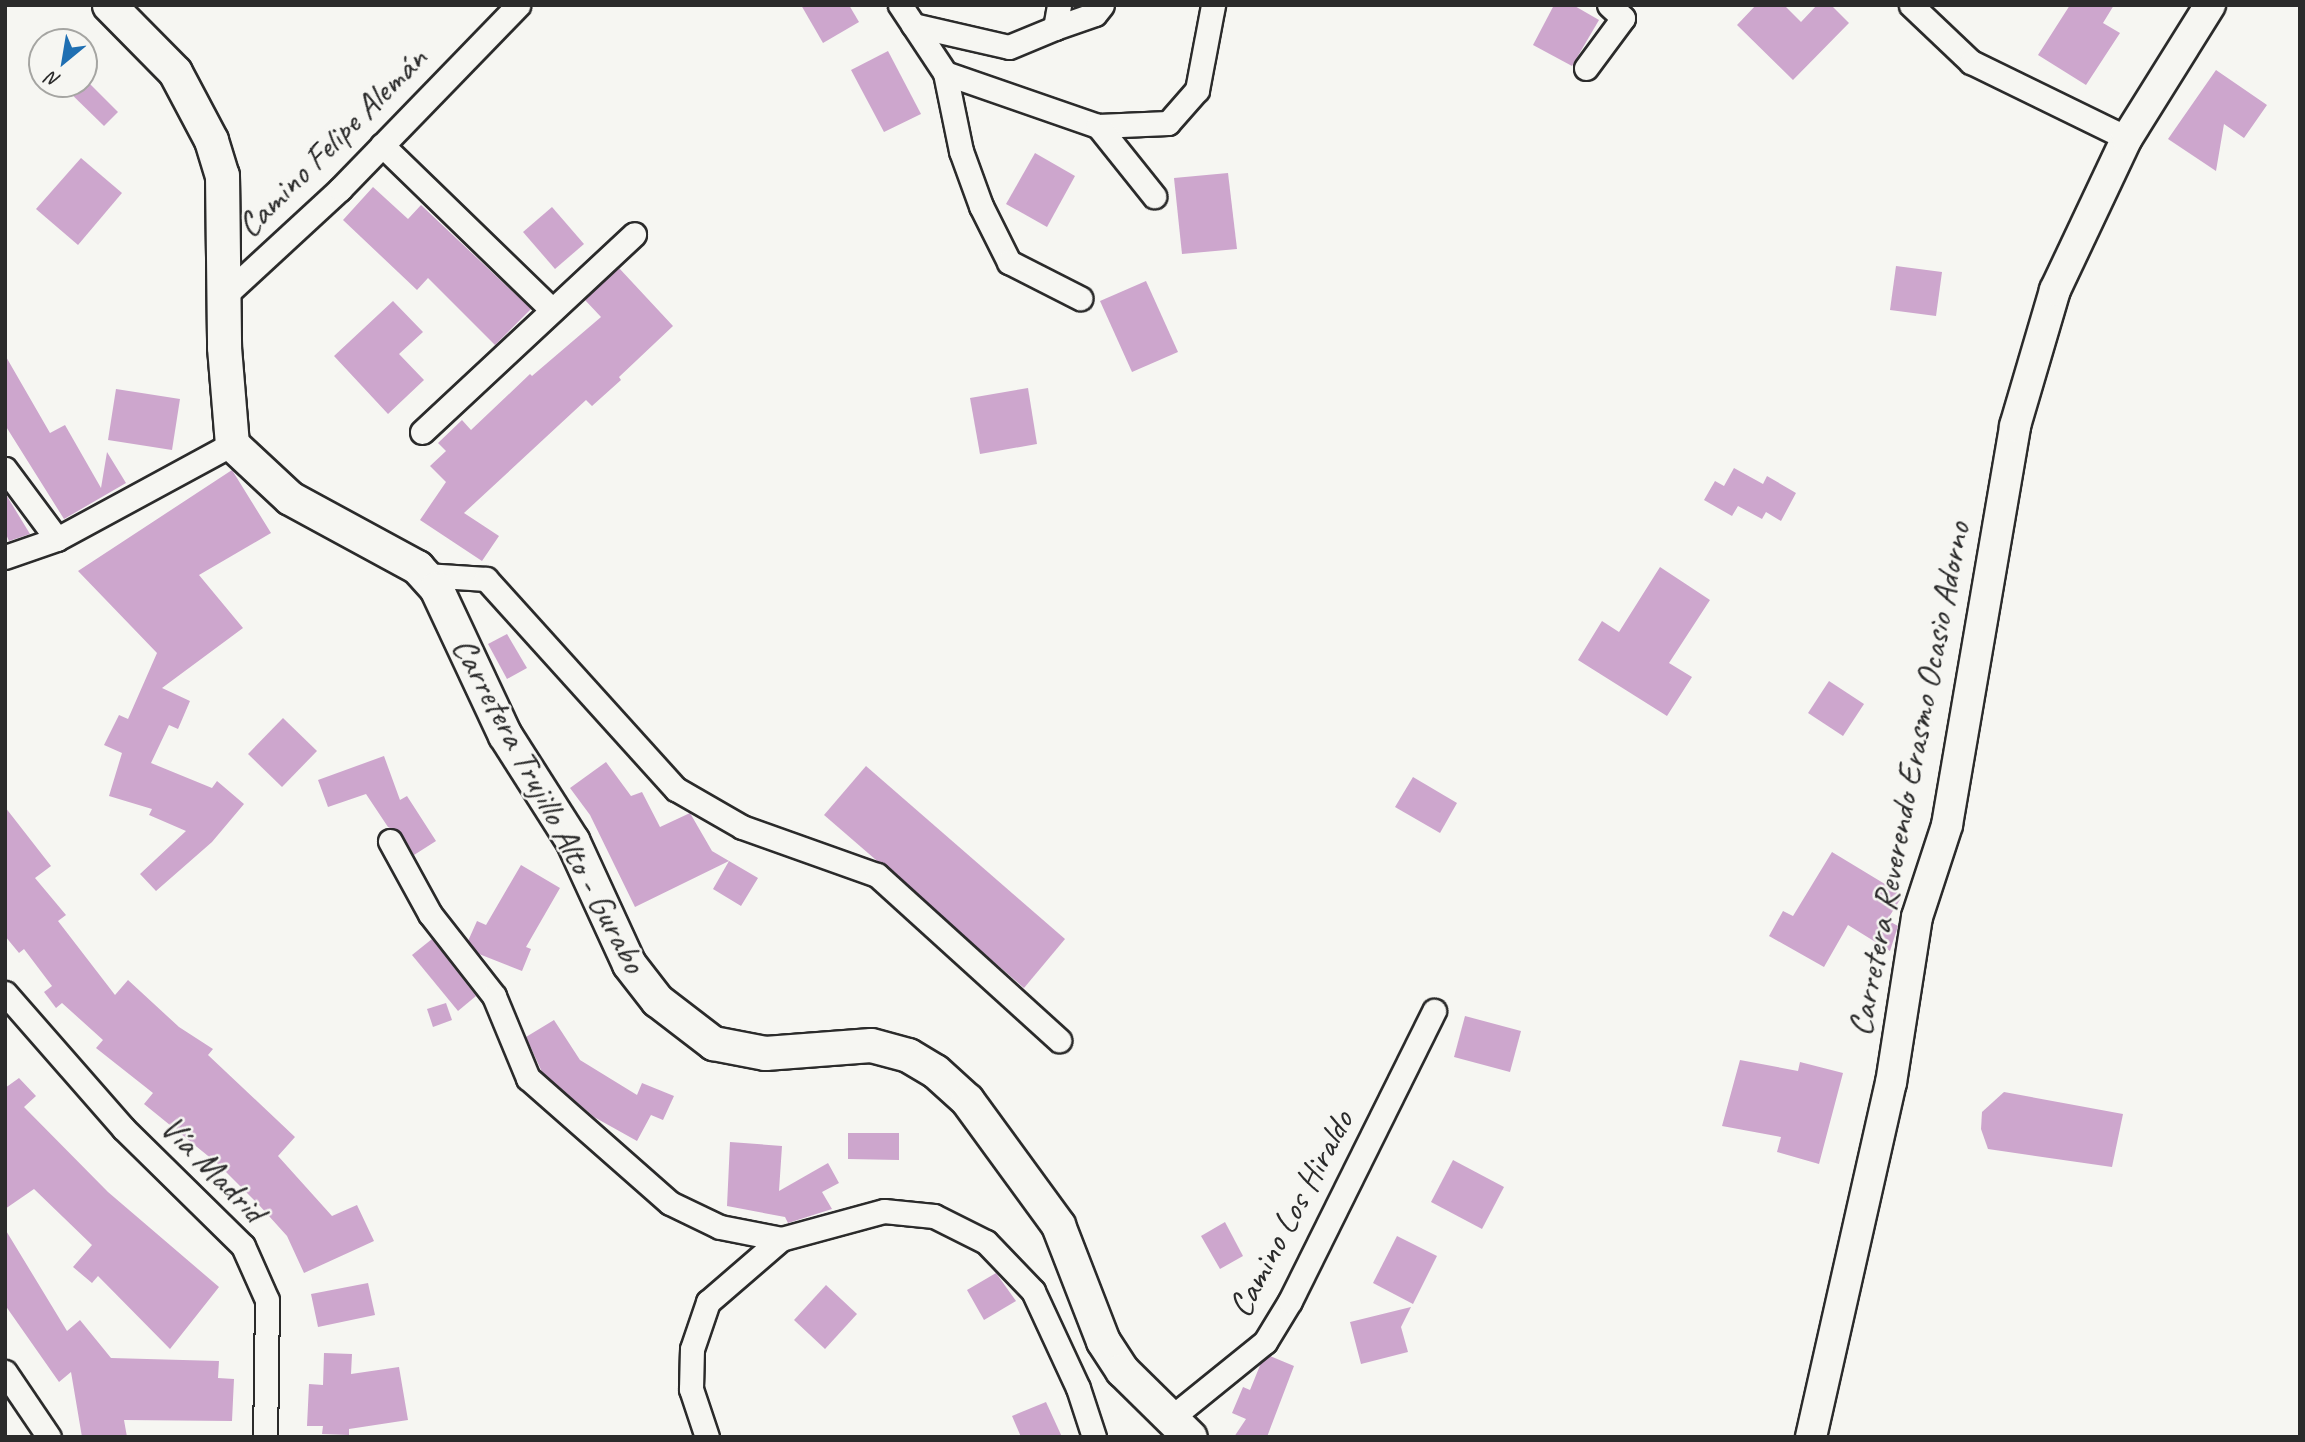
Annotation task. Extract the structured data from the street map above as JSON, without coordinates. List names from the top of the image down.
{
  "streets": {
    "main road": ["Carretera Trujillo Alto - Gurabo"],
    "street": [
      "Camino Felipe Alemán",
      "Carretera Reverendo Erasmo Ocasio Adorno",
      "Vía Madrid",
      "Camino Los Hiraldo"
    ]
  },
  "crossings": [
    ["Carretera Trujillo Alto - Gurabo", "Camino Los Hiraldo"]
  ],
  "north": "bottom left"
}
